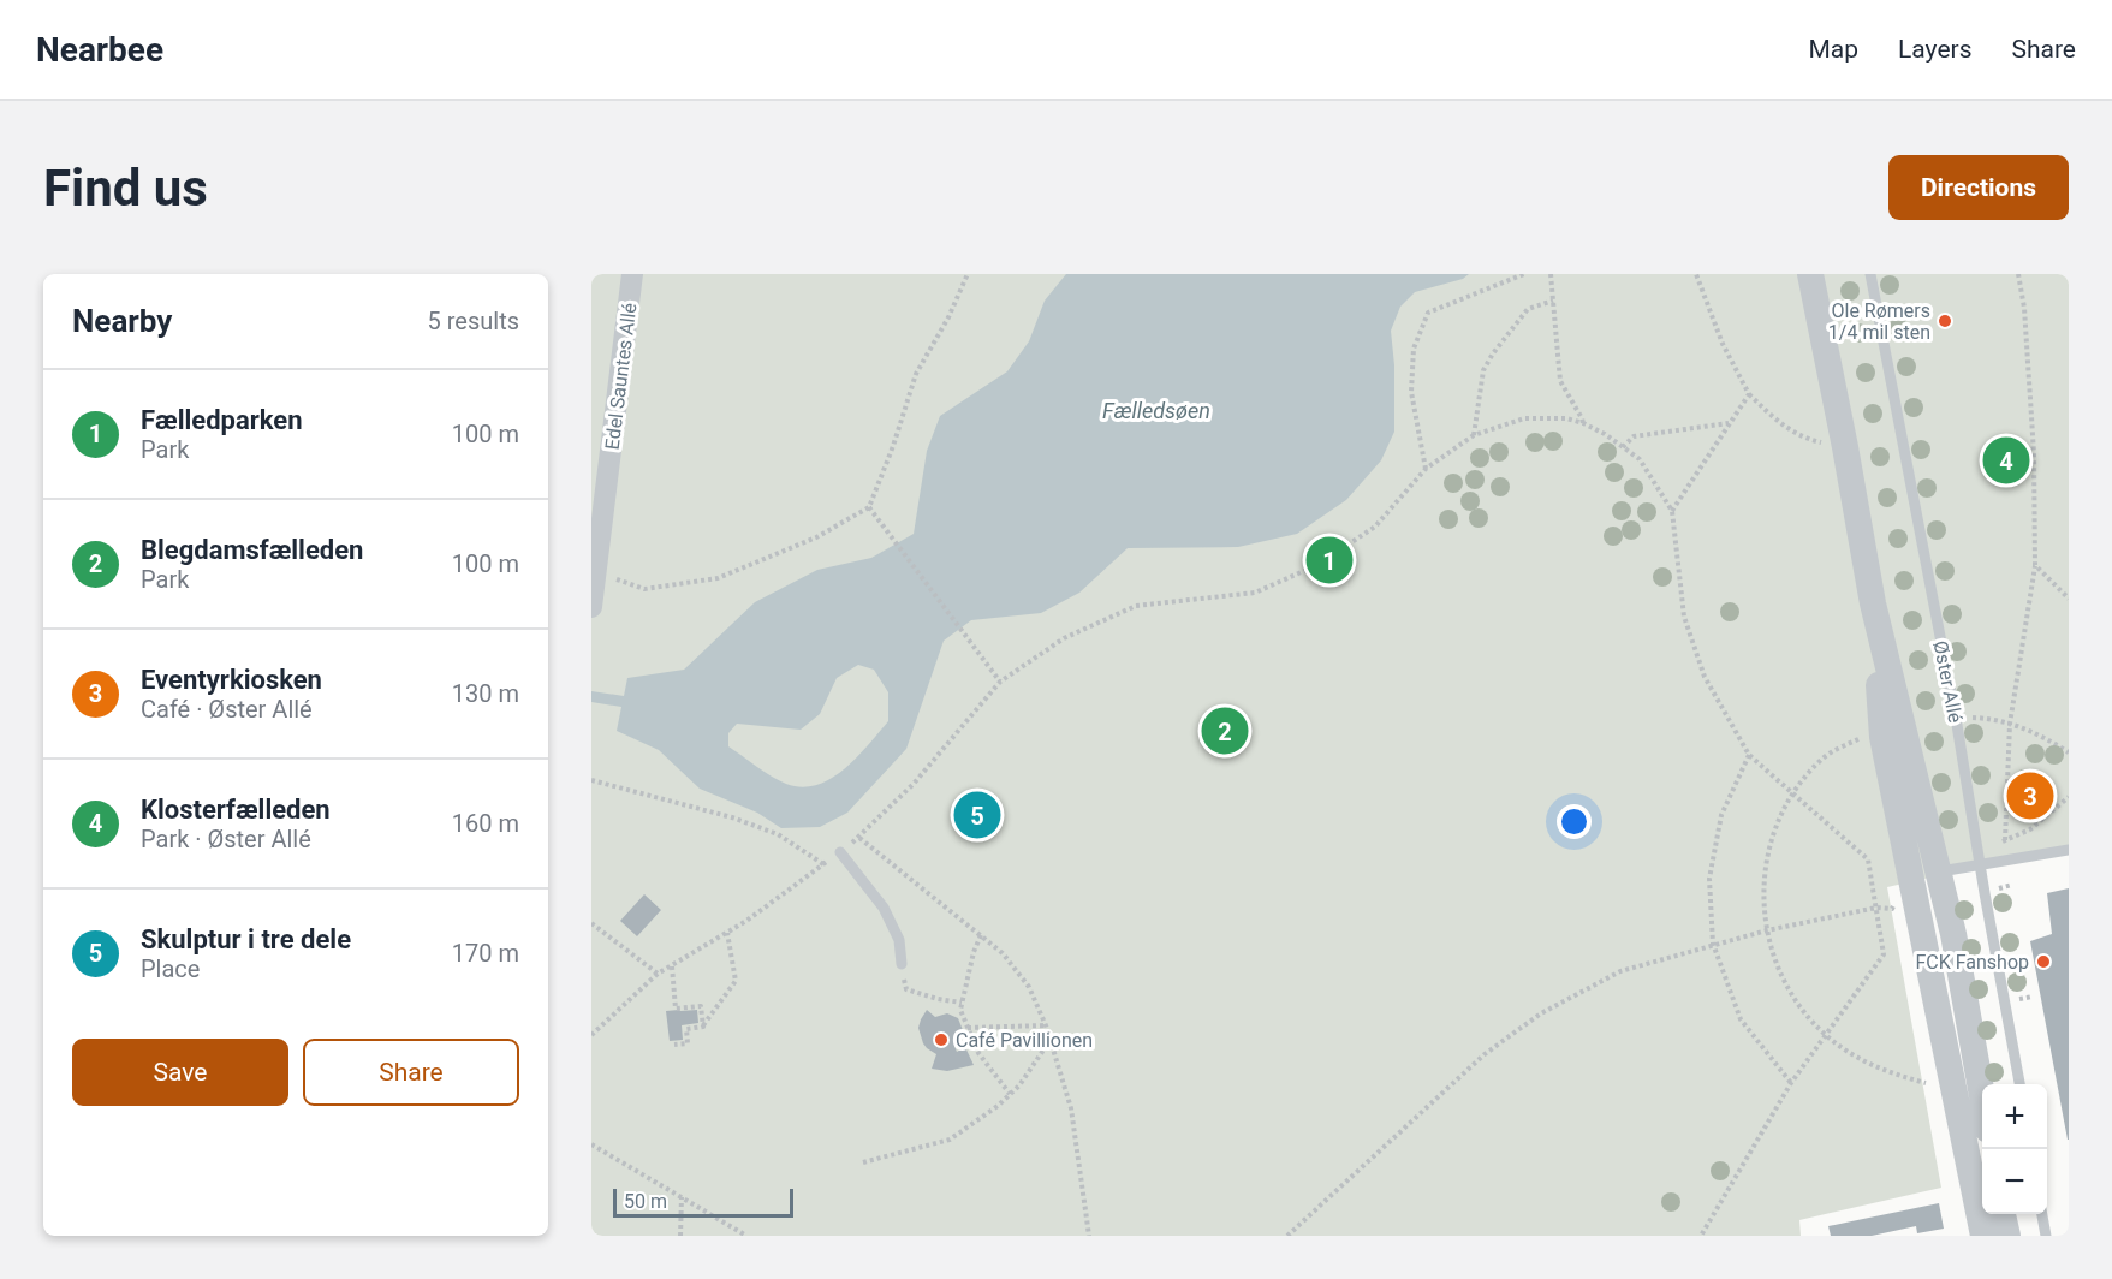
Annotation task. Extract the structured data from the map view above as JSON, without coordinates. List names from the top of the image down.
{
  "streets": {
    "street": ["Edel Sauntes Allé"],
    "lane": ["Øster Allé"]
  },
  "water": ["Fælledsøen"],
  "places": ["Ole Rømers 1/4 mil sten", "FCK Fanshop", "Café Pavillionen"],
  "scale_bar": "50 m",
  "page": {
    "header": "Nearbee",
    "nav": ["Map", "Layers", "Share"],
    "buttons": [
      "Directions",
      ["Save", "Share"]
    ],
    "title": "Find us",
    "heading": ["Nearby", "5 results"],
    "list": [
      {
        "mark": "1",
        "name": "Fælledparken",
        "note": "Park",
        "value": "100 m"
      },
      {
        "mark": "2",
        "name": "Blegdamsfælleden",
        "note": "Park",
        "value": "100 m"
      },
      {
        "mark": "3",
        "name": "Eventyrkiosken",
        "note": "Café · Øster Allé",
        "value": "130 m"
      },
      {
        "mark": "4",
        "name": "Klosterfælleden",
        "note": "Park · Øster Allé",
        "value": "160 m"
      },
      {
        "mark": "5",
        "name": "Skulptur i tre dele",
        "note": "Place",
        "value": "170 m"
      }
    ],
    "pins": [
      "4",
      "1",
      "2",
      "3",
      "5"
    ],
    "map_buttons": ["+", "−"],
    "scale": "50 m"
  }
}
